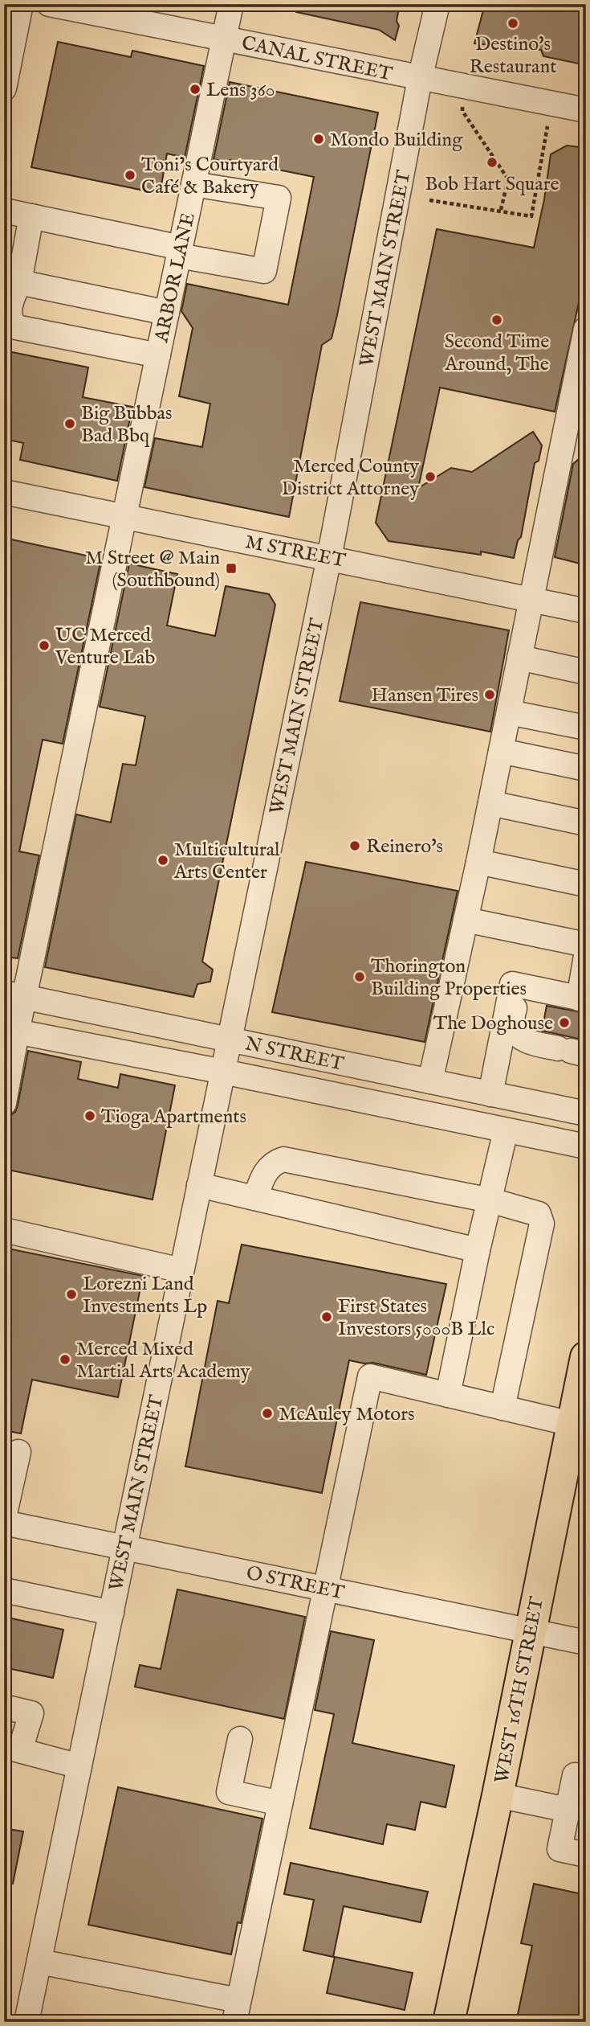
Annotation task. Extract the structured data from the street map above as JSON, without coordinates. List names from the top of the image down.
{
  "streets": {
    "main road": ["WEST 16TH STREET"],
    "street": [
      "CANAL STREET",
      "WEST MAIN STREET",
      "ARBOR LANE",
      "M STREET",
      "N STREET",
      "O STREET"
    ]
  },
  "crossings": [
    ["CANAL STREET", "WEST MAIN STREET"],
    ["CANAL STREET", "ARBOR LANE"],
    ["WEST MAIN STREET", "M STREET"],
    ["WEST MAIN STREET", "N STREET"],
    ["WEST MAIN STREET", "O STREET"],
    ["ARBOR LANE", "M STREET"],
    ["ARBOR LANE", "N STREET"],
    ["O STREET", "WEST 16TH STREET"]
  ],
  "places": {
    "other": [
      "Destino's Restaurant",
      "Lens 360",
      "Mondo Building",
      "Bob Hart Square",
      "Toni’s Courtyard Café & Bakery",
      "Second Time Around, The",
      "Big Bubbas Bad Bbq",
      "Merced County District Attorney",
      "UC Merced Venture Lab",
      "Hansen Tires",
      "Reinero's",
      "Multicultural Arts Center",
      "Thorington Building Properties",
      "The Doghouse",
      "Tioga Apartments",
      "Lorezni Land Investments Lp",
      "First States Investors 5000B Llc",
      "Merced Mixed Martial Arts Academy",
      "McAuley Motors"
    ],
    "transit": ["M Street @ Main (Southbound)"]
  }
}
